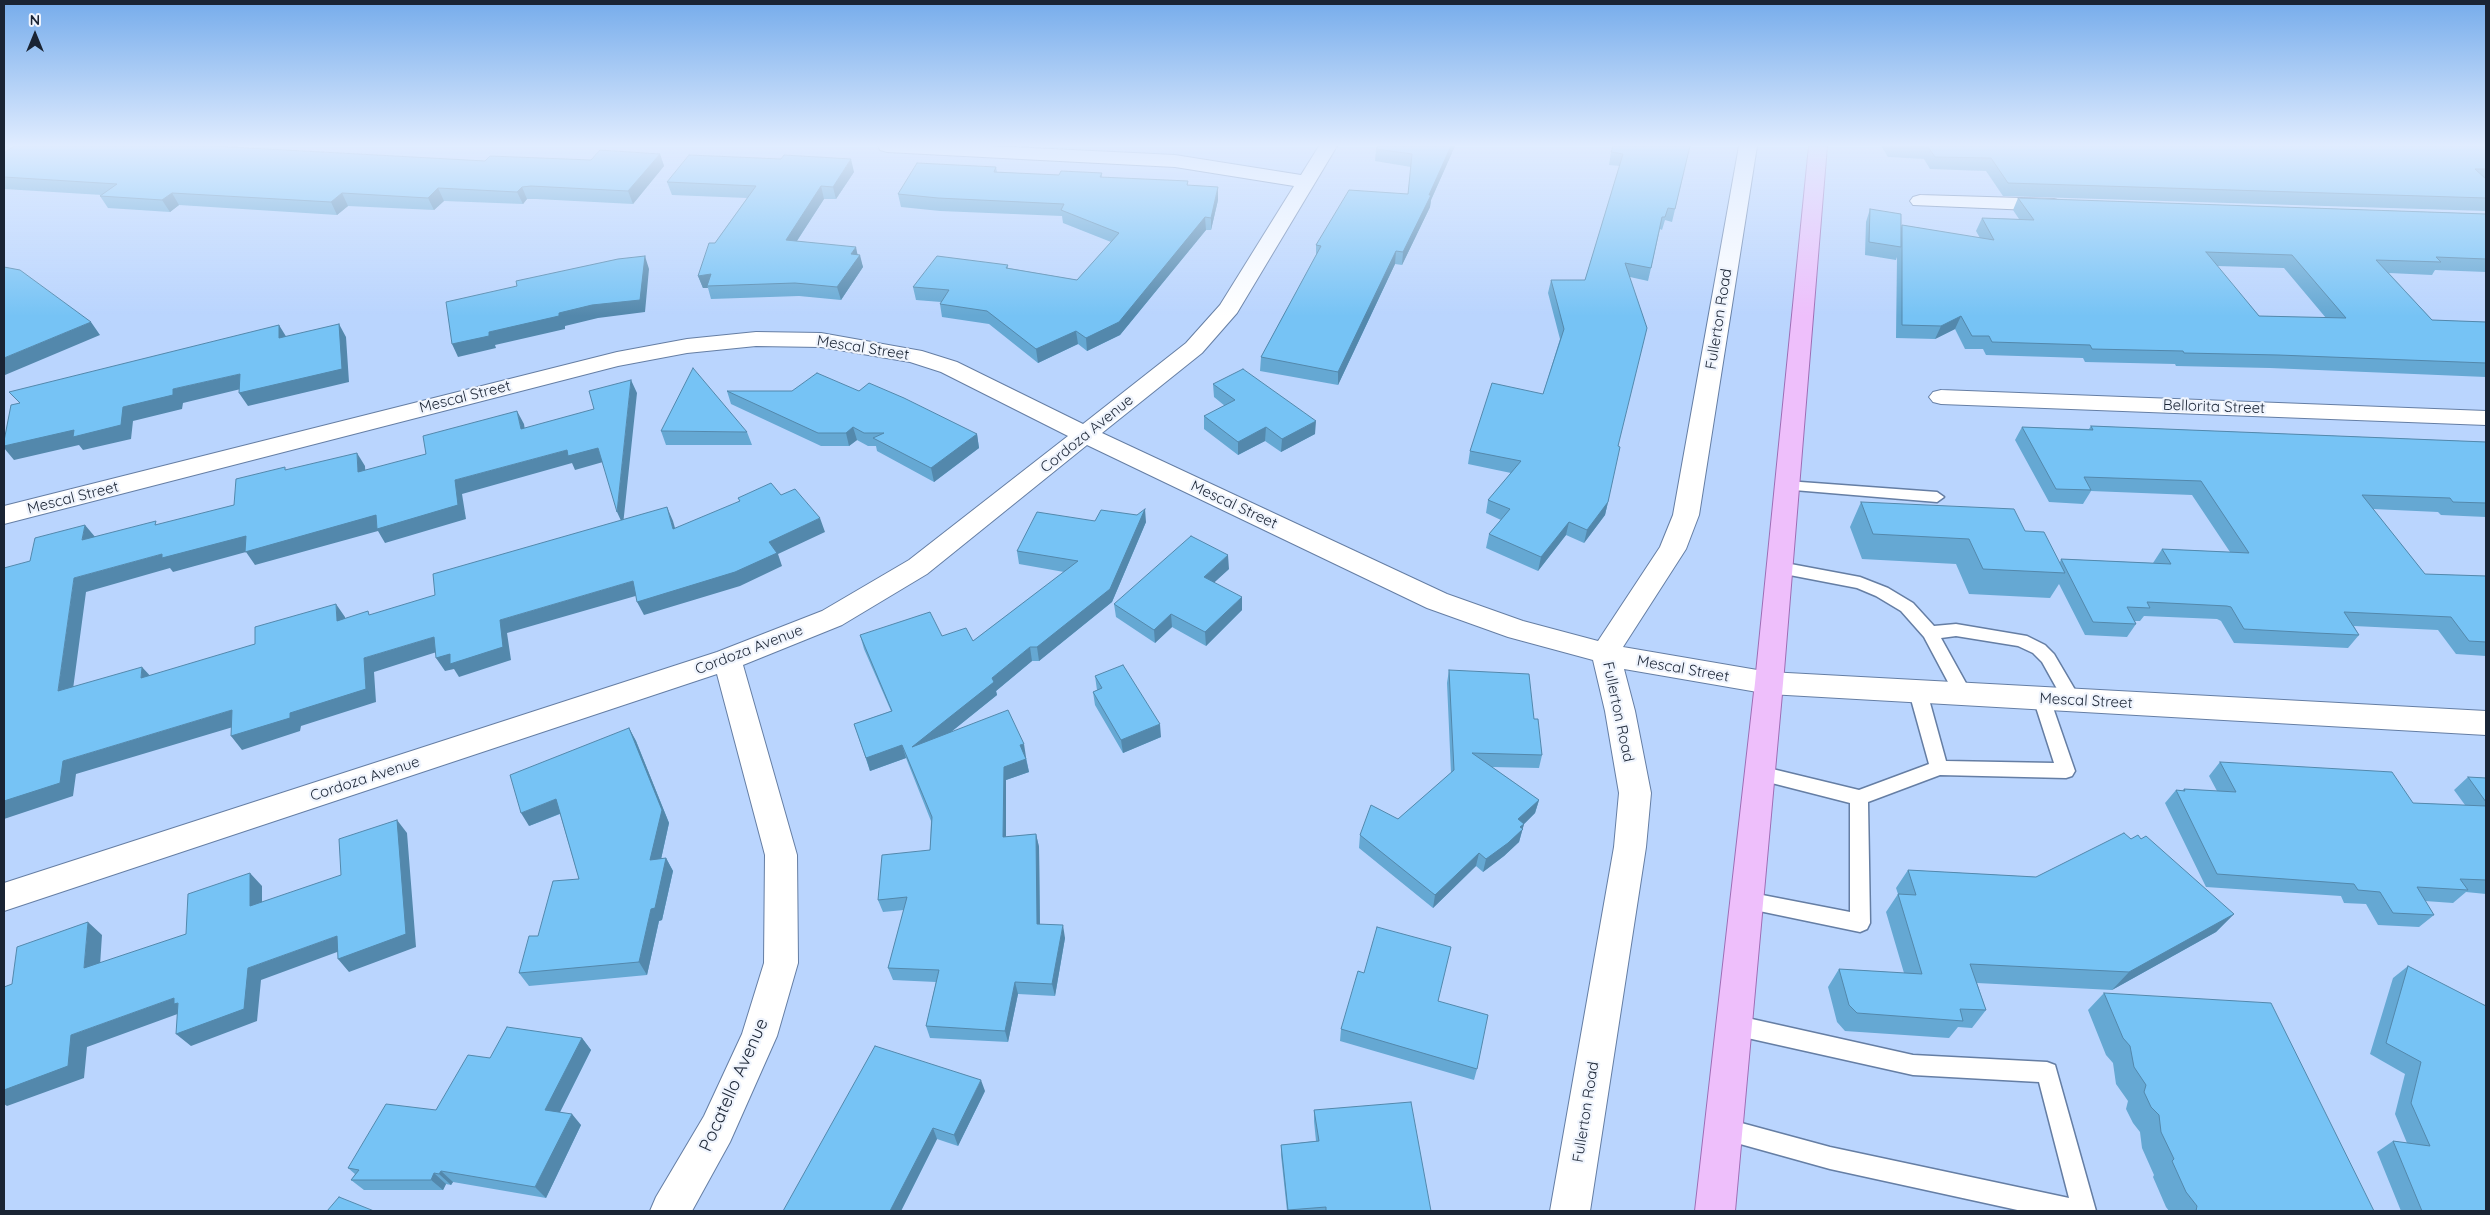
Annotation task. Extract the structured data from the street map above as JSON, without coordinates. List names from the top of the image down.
{
  "streets": {
    "street": [
      "Fullerton Road",
      "Mescal Street",
      "Bellorita Street",
      "Cordoza Avenue",
      "Pocatello Avenue"
    ]
  },
  "crossings": [
    ["Fullerton Road", "Mescal Street"],
    ["Mescal Street", "Cordoza Avenue"],
    ["Cordoza Avenue", "Pocatello Avenue"]
  ],
  "north": "top"
}
